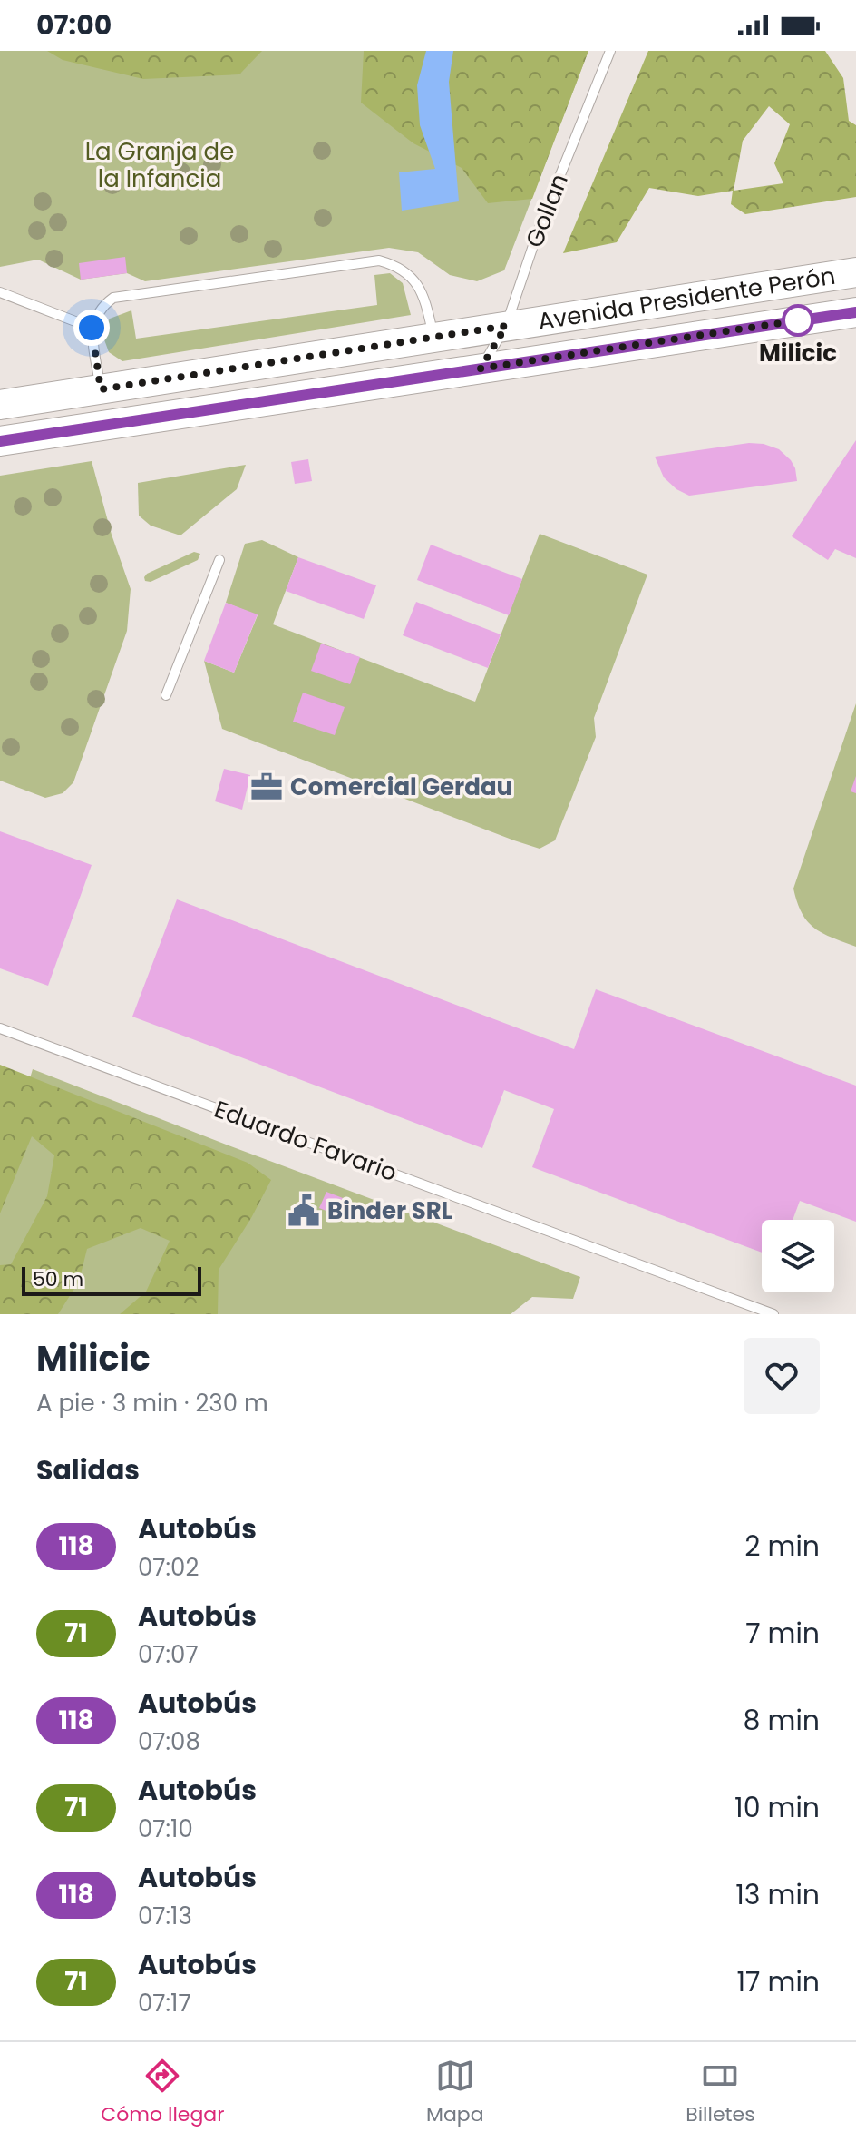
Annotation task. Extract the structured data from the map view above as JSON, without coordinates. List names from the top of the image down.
{
  "streets": {
    "main road": ["Avenida Presidente Perón"],
    "lane": ["Gollan", "Eduardo Favario"]
  },
  "crossings": [
    ["Gollan", "Avenida Presidente Perón"]
  ],
  "parks": ["La Granja de la Infancia"],
  "places": {
    "other": ["Milicic"],
    "office": ["Comercial Gerdau"],
    "public building": ["Binder SRL"]
  },
  "lines": ["bus line 118"],
  "scale_bar": "50 m",
  "page": {
    "status": "07:00",
    "scale": "50 m",
    "heading": [
      ["Milicic", "A pie · 3 min · 230 m"],
      "Salidas"
    ],
    "list": [
      {
        "mark": "118",
        "name": "Autobús",
        "note": "07:02",
        "value": "2 min"
      },
      {
        "mark": "71",
        "name": "Autobús",
        "note": "07:07",
        "value": "7 min"
      },
      {
        "mark": "118",
        "name": "Autobús",
        "note": "07:08",
        "value": "8 min"
      },
      {
        "mark": "71",
        "name": "Autobús",
        "note": "07:10",
        "value": "10 min"
      },
      {
        "mark": "118",
        "name": "Autobús",
        "note": "07:13",
        "value": "13 min"
      },
      {
        "mark": "71",
        "name": "Autobús",
        "note": "07:17",
        "value": "17 min"
      }
    ],
    "tabs": ["Cómo llegar", "Mapa", "Billetes"]
  }
}
